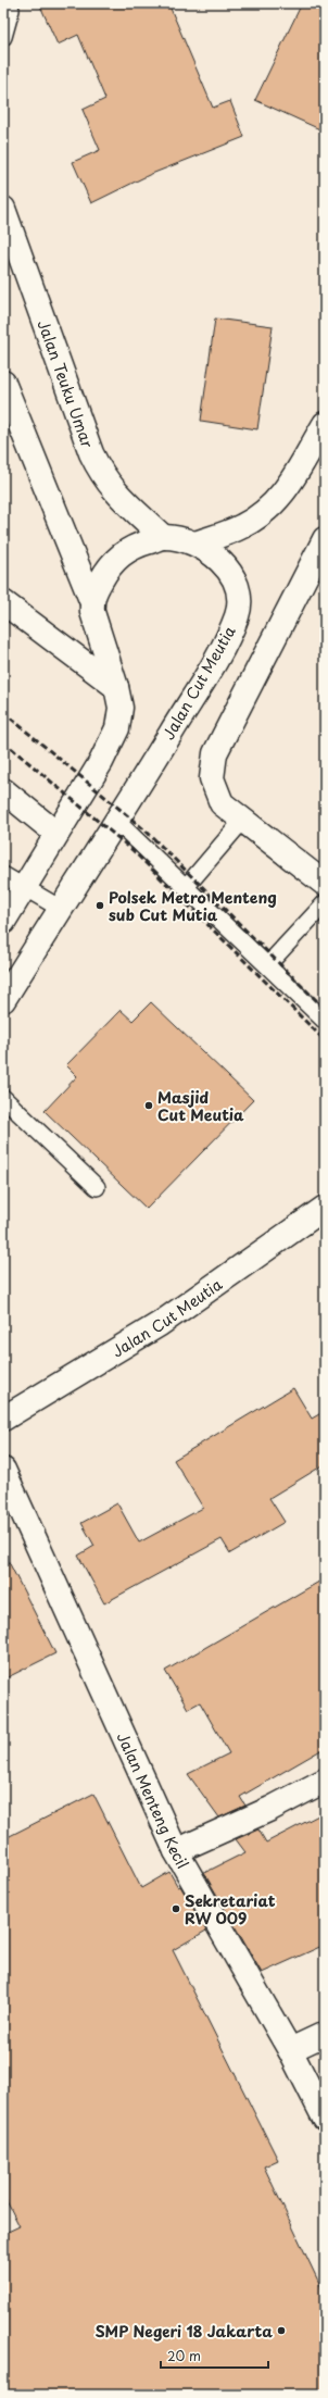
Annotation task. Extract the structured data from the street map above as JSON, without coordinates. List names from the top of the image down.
{
  "streets": {
    "main road": ["Jalan Teuku Umar", "Jalan Cut Meutia", "Jalan Menteng Kecil"]
  },
  "crossings": [
    ["Jalan Teuku Umar", "Jalan Cut Meutia"]
  ],
  "places": [
    "Polsek Metro Menteng sub Cut Mutia",
    "Masjid Cut Meutia",
    "Sekretariat RW 009",
    "SMP Negeri 18 Jakarta"
  ],
  "scale_bar": "20 m"
}
